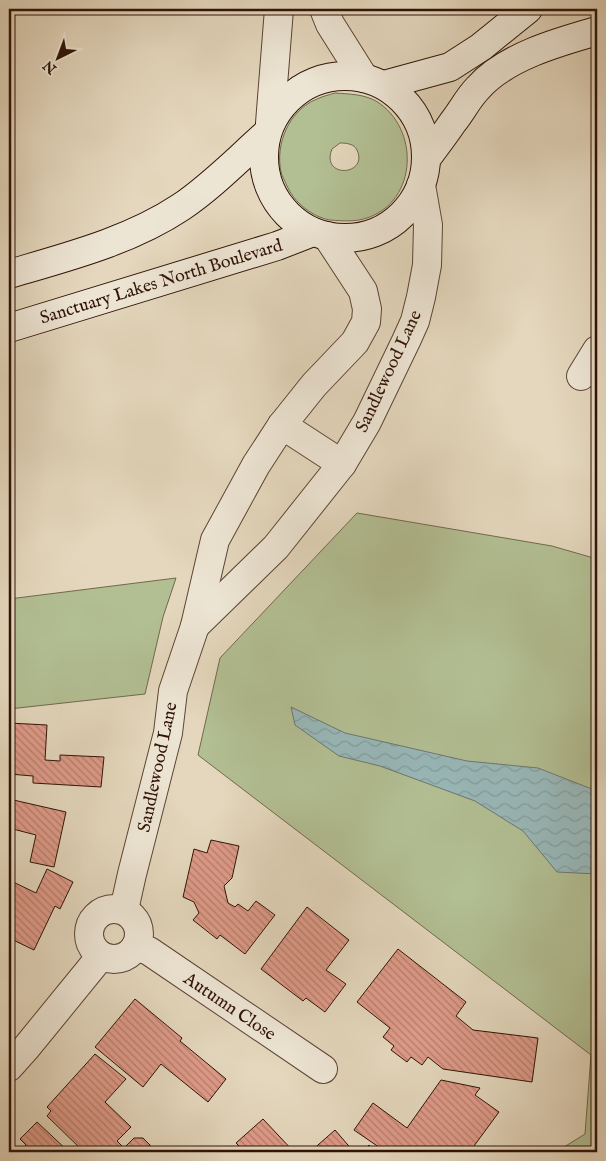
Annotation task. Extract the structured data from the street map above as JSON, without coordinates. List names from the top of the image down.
{
  "streets": {
    "street": ["Sanctuary Lakes North Boulevard", "Sandlewood Lane", "Autumn Close"]
  },
  "crossings": [
    ["Sanctuary Lakes North Boulevard", "Sandlewood Lane"],
    ["Sandlewood Lane", "Autumn Close"]
  ],
  "north": "bottom left"
}
